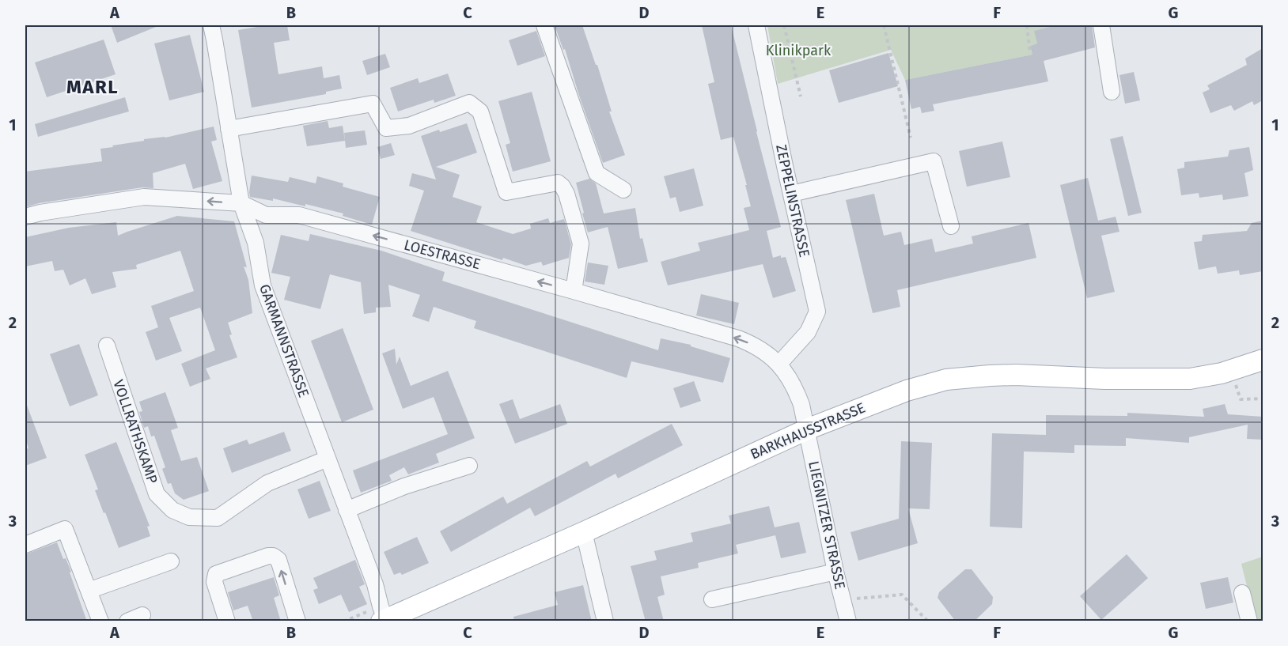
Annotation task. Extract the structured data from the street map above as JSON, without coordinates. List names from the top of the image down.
{
  "streets": {
    "main road": ["BARKHAUSSTRASSE"],
    "street": [
      "ZEPPELINSTRASSE",
      "LOESTRASSE",
      "GARMANNSTRASSE",
      "VOLLRATHSKAMP",
      "LIEGNITZER STRASSE"
    ]
  },
  "crossings": [
    ["ZEPPELINSTRASSE", "LOESTRASSE"],
    ["LOESTRASSE", "GARMANNSTRASSE"],
    ["LOESTRASSE", "BARKHAUSSTRASSE"],
    ["LOESTRASSE", "LIEGNITZER STRASSE"],
    ["GARMANNSTRASSE", "BARKHAUSSTRASSE"],
    ["GARMANNSTRASSE", "VOLLRATHSKAMP"],
    ["BARKHAUSSTRASSE", "LIEGNITZER STRASSE"]
  ],
  "one_way": ["LOESTRASSE"],
  "districts": ["MARL"],
  "parks": ["Klinikpark"],
  "grid": {
    "columns": [
      "A",
      "B",
      "C",
      "D",
      "E",
      "F",
      "G"
    ],
    "rows": ["1", "2", "3"]
  }
}
